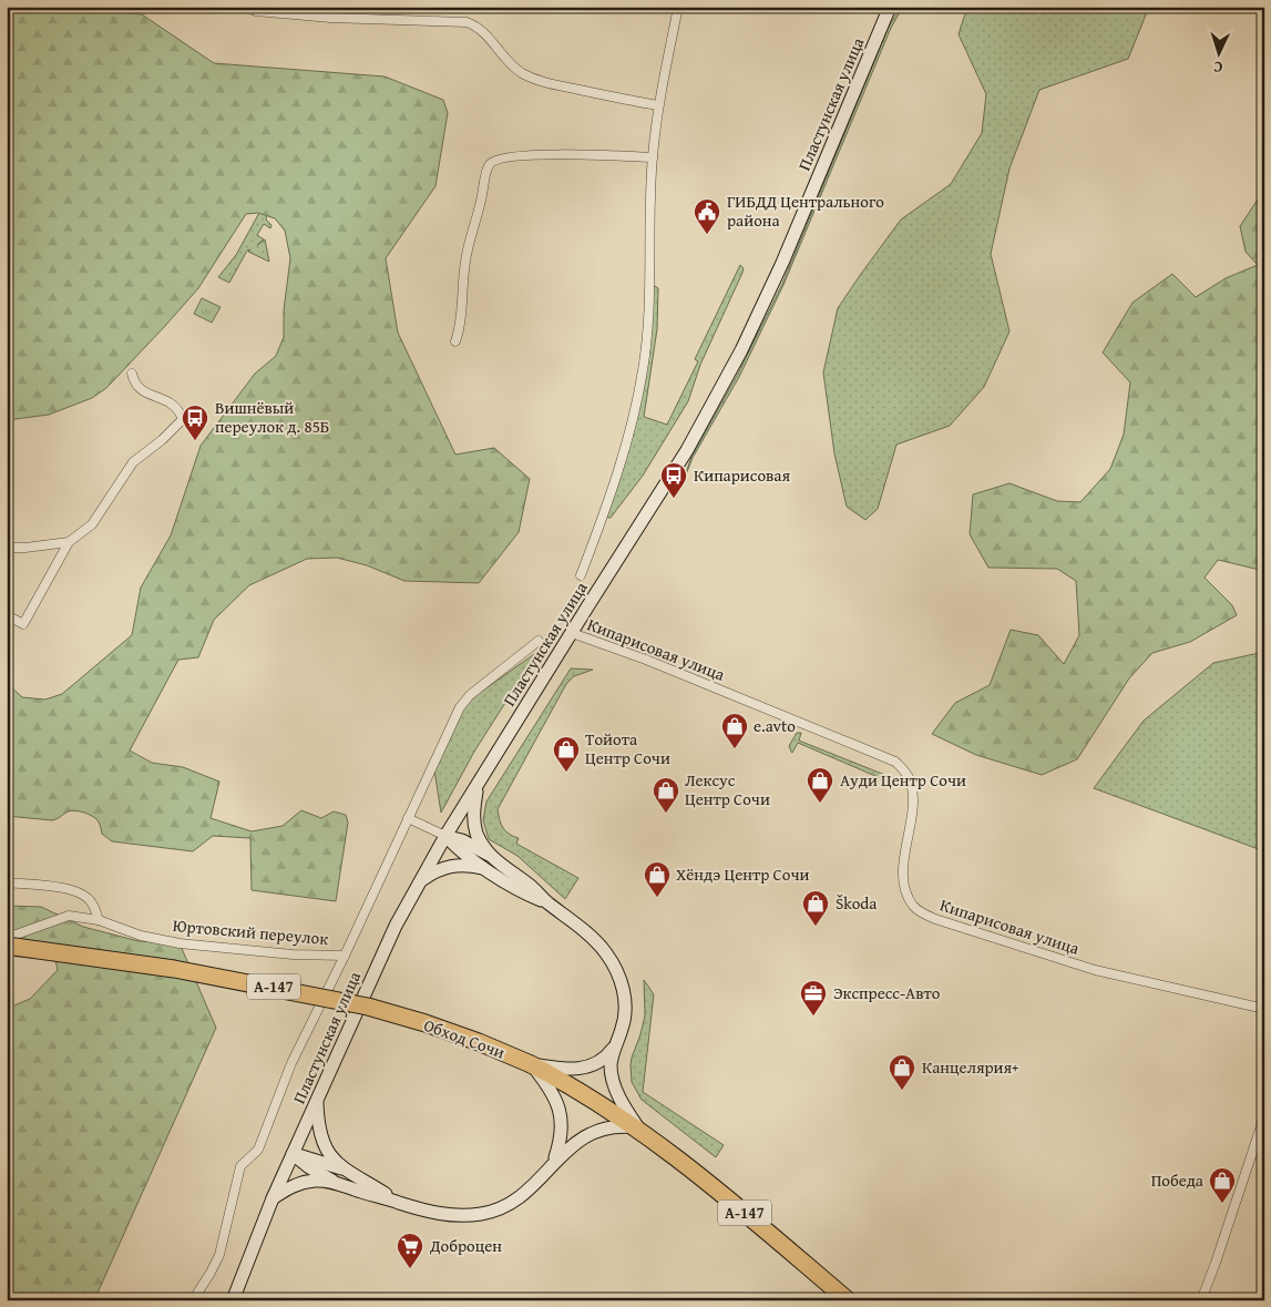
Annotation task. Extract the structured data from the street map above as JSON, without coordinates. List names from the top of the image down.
{
  "streets": {
    "highway": ["А-147", "Обход Сочи"],
    "main road": ["Пластунская улица"],
    "street": ["Кипарисовая улица", "Юртовский переулок"]
  },
  "crossings": [
    ["Пластунская улица", "Кипарисовая улица"],
    ["Пластунская улица", "А-147"],
    ["А-147", "Обход Сочи"]
  ],
  "places": {
    "public building": ["ГИБДД Центрального района"],
    "bus stop": ["Вишнёвый переулок д. 85Б", "Кипарисовая"],
    "shop": [
      "e.avto",
      "Тойота Центр Сочи",
      "Ауди Центр Сочи",
      "Лексус Центр Сочи",
      "Хёндэ Центр Сочи",
      "Škoda",
      "Канцелярия+",
      "Победа"
    ],
    "office": ["Экспресс-Авто"],
    "supermarket": ["Доброцен"]
  },
  "north": "bottom"
}
